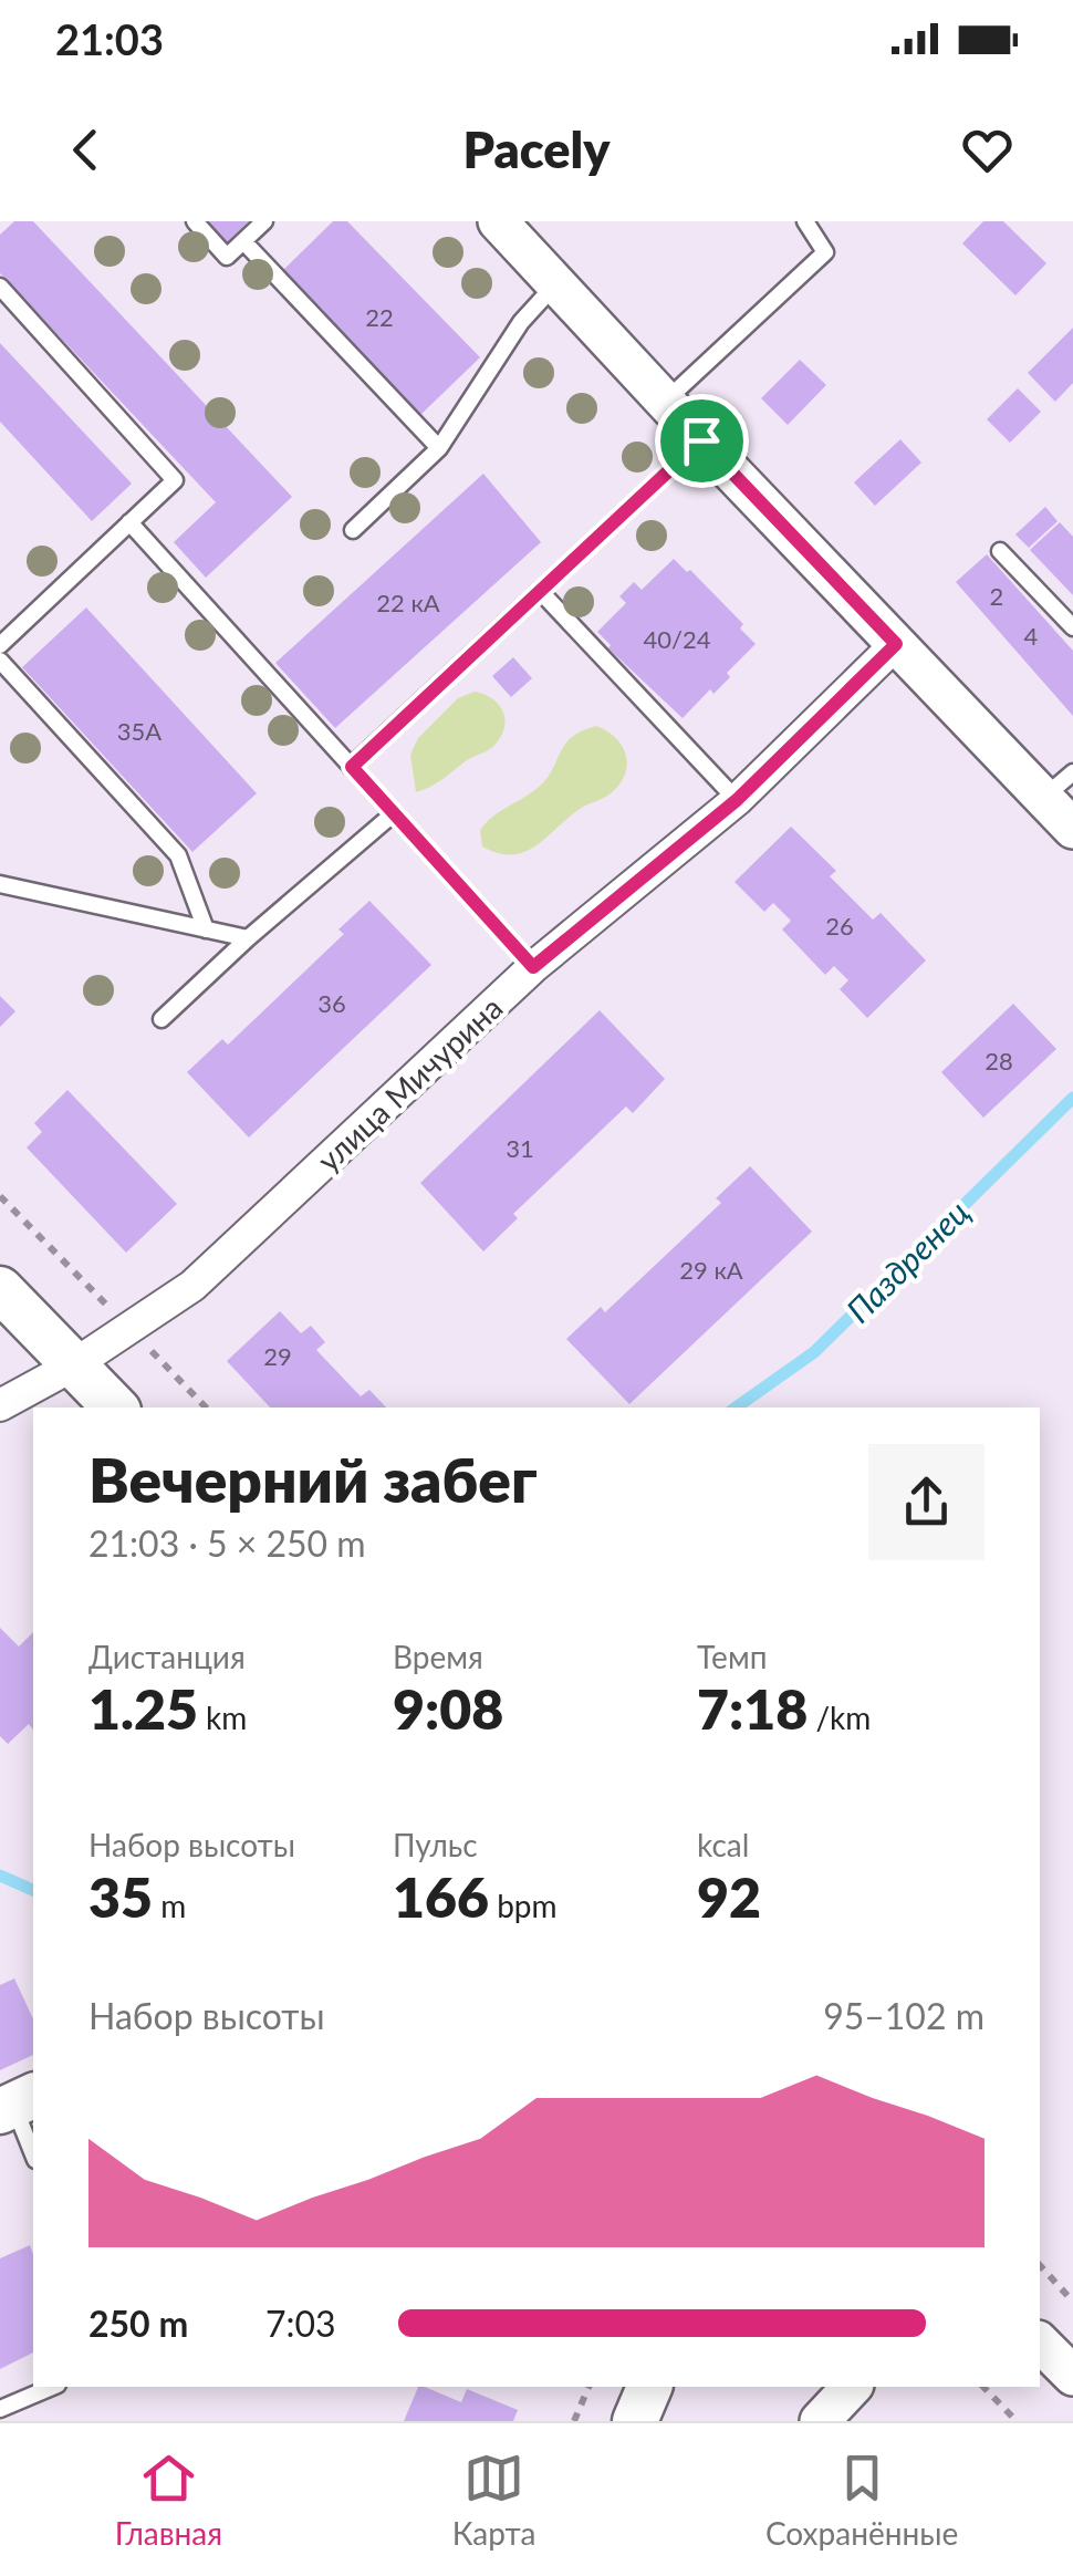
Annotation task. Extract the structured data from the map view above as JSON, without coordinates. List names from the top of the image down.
{
  "streets": {
    "street": ["улица Мичурина"]
  },
  "water": ["Паздренец"],
  "house_numbers": [
    "22",
    "2",
    "22 кА",
    "4",
    "40/24",
    "35А",
    "26",
    "36",
    "28",
    "31",
    "29 кА",
    "29"
  ],
  "page": {
    "status": "21:03",
    "header": "Pacely",
    "heading": ["Вечерний забег", "21:03 · 5 × 250 m"],
    "stats": [
      ["Дистанция", "1.25 km"],
      ["Время", "9:08"],
      ["Темп", "7:18 /km"],
      ["Набор высоты", "35 m"],
      ["Пульс", "166 bpm"],
      ["kcal", "92"]
    ],
    "chart": ["Набор высоты", "95–102 m"],
    "list": [
      {
        "name": "250 m",
        "note": "7:03"
      }
    ],
    "tabs": ["Главная", "Карта", "Сохранённые"]
  }
}
